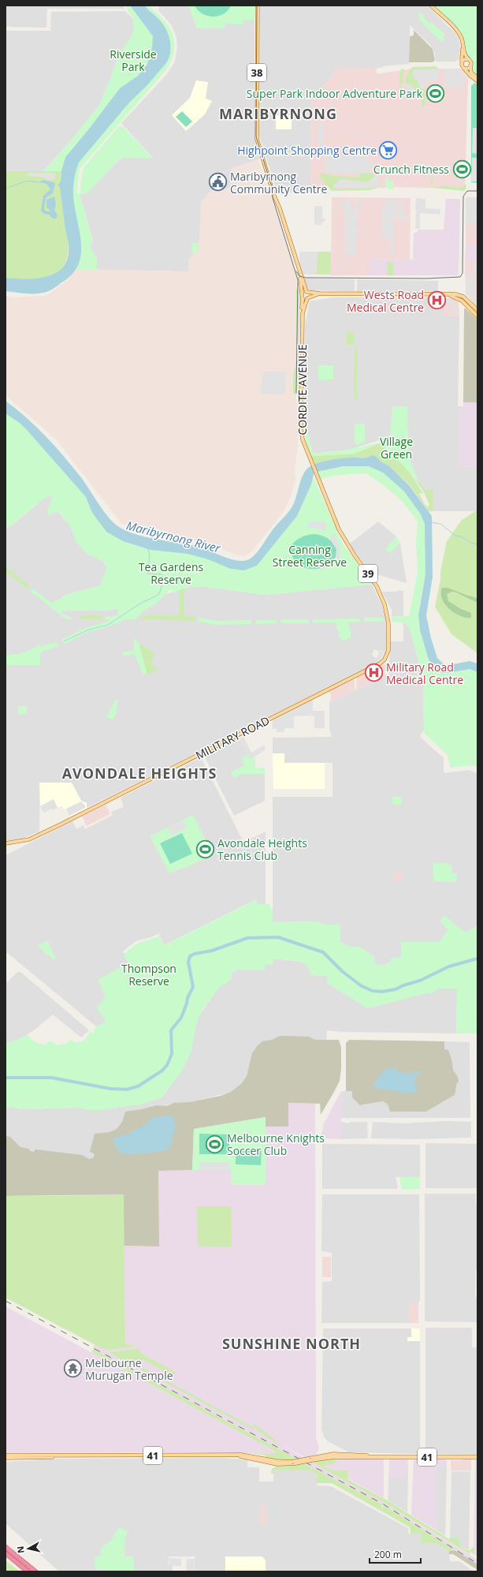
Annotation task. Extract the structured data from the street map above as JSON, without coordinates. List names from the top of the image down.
{
  "streets": {
    "main road": [
      "38",
      "CORDITE AVENUE",
      "39",
      "MILITARY ROAD",
      "41"
    ]
  },
  "crossings": [
    ["38", "CORDITE AVENUE"],
    ["CORDITE AVENUE", "MILITARY ROAD"]
  ],
  "districts": ["MARIBYRNONG", "AVONDALE HEIGHTS", "SUNSHINE NORTH"],
  "water": ["Maribyrnong River"],
  "parks": [
    "Riverside Park",
    "Village Green",
    "Canning Street Reserve",
    "Tea Gardens Reserve",
    "Thompson Reserve"
  ],
  "places": {
    "sports": [
      "Super Park Indoor Adventure Park",
      "Crunch Fitness",
      "Avondale Heights Tennis Club",
      "Melbourne Knights Soccer Club"
    ],
    "supermarket": ["Highpoint Shopping Centre"],
    "public building": ["Maribyrnong Community Centre"],
    "hospital": ["Wests Road Medical Centre", "Military Road Medical Centre"],
    "temple": ["Melbourne Murugan Temple"]
  },
  "scale_bar": "200 m",
  "north": "left"
}
